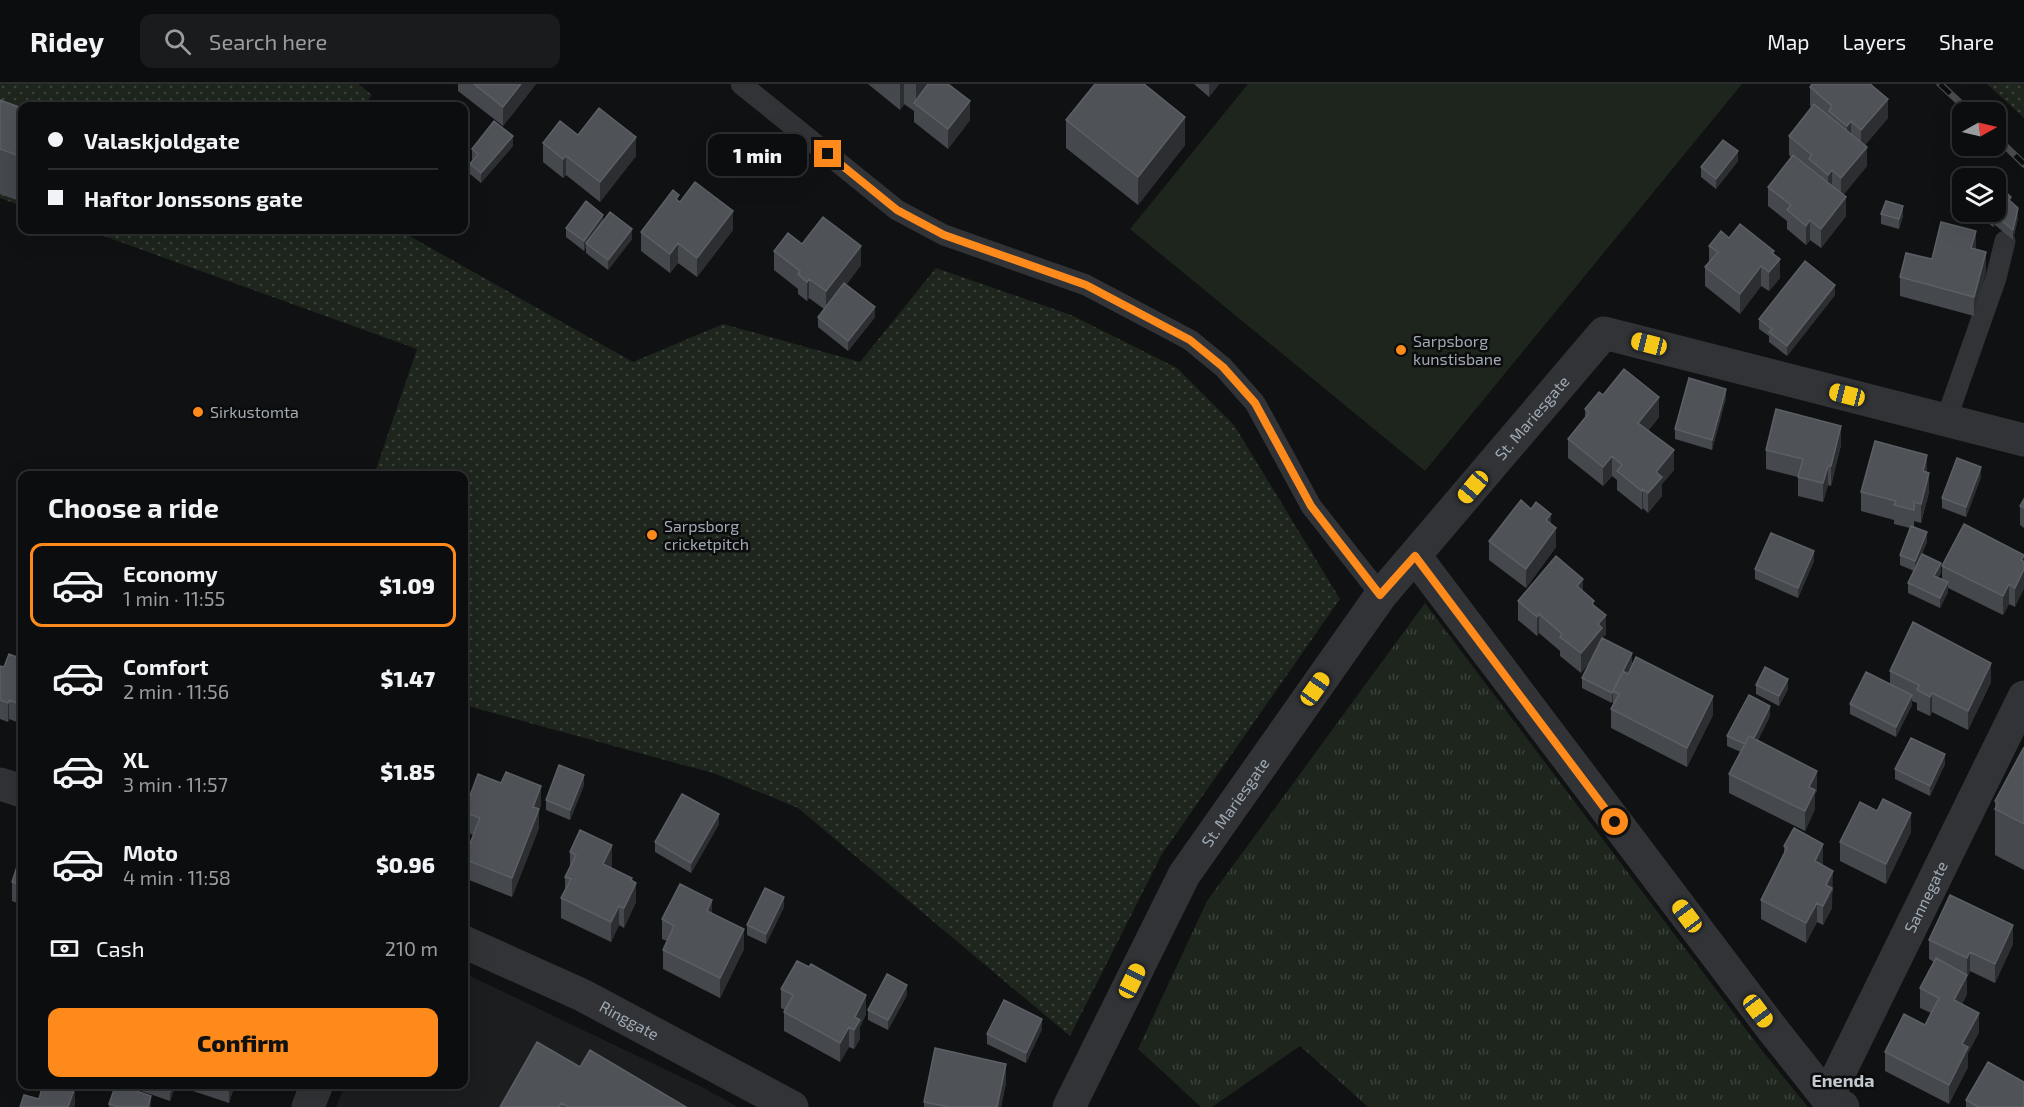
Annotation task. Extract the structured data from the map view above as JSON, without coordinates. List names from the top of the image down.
{
  "streets": {
    "street": ["St. Mariesgate", "Sannegate", "Ringgate"]
  },
  "districts": ["Enenda"],
  "places": ["Sarpsborg kunstisbane", "Sirkustomta", "Sarpsborg cricketpitch"],
  "north": "right",
  "page": {
    "header": "Ridey",
    "search": "Search here",
    "nav": ["Map", "Layers", "Share"],
    "banner": ["Valaskjoldgate", "Haftor Jonssons gate"],
    "bubble": "1 min",
    "heading": "Choose a ride",
    "list": [
      {
        "name": "Economy",
        "note": "1 min · 11:55",
        "value": "$1.09"
      },
      {
        "name": "Comfort",
        "note": "2 min · 11:56",
        "value": "$1.47"
      },
      {
        "name": "XL",
        "note": "3 min · 11:57",
        "value": "$1.85"
      },
      {
        "name": "Moto",
        "note": "4 min · 11:58",
        "value": "$0.96"
      }
    ],
    "pay": ["Cash", "210 m"],
    "buttons": "Confirm"
  }
}
